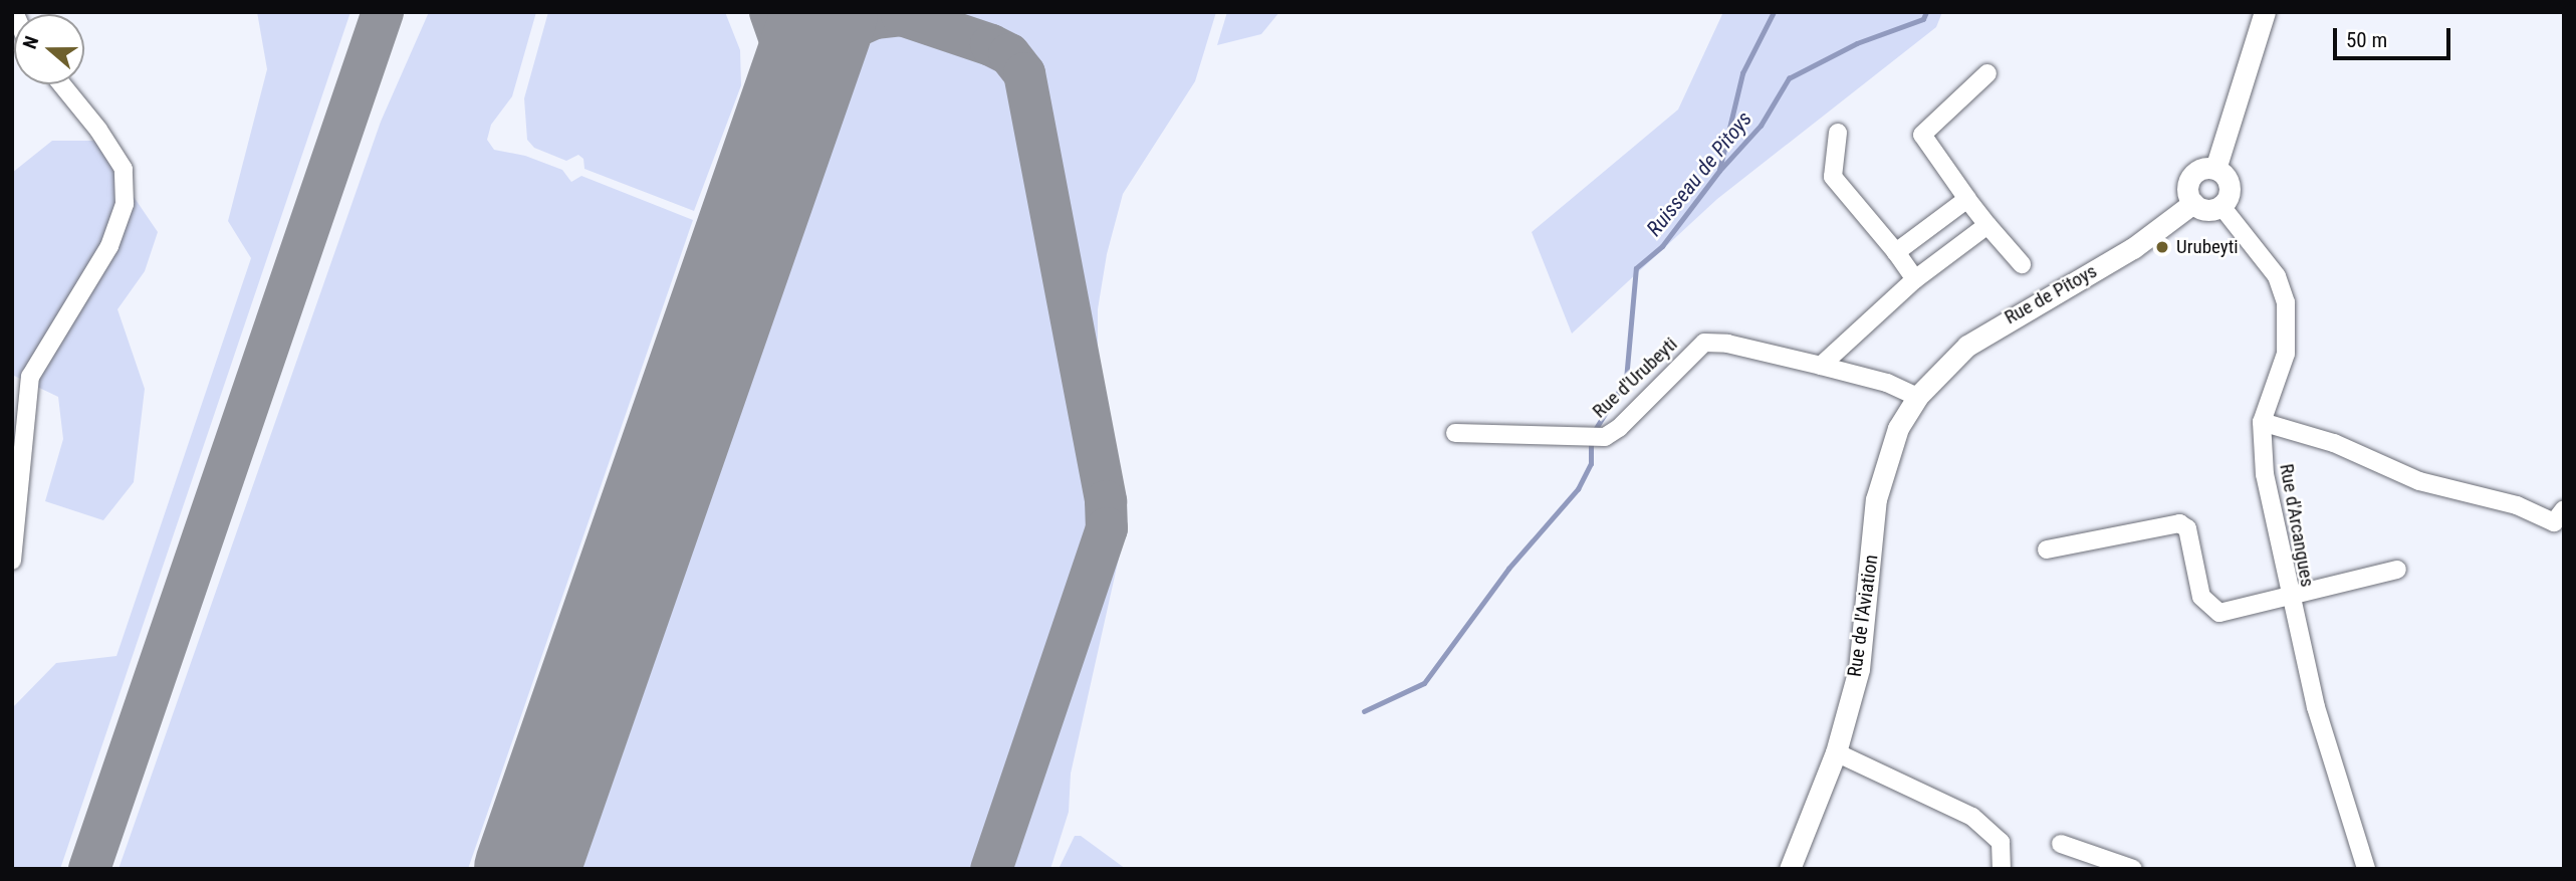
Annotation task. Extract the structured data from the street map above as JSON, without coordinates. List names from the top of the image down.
{
  "streets": {
    "street": [
      "Rue de Pitoys",
      "Rue d'Urubeyti",
      "Rue d'Arcangues",
      "Rue de l'Aviation"
    ]
  },
  "crossings": [
    ["Rue de Pitoys", "Rue d'Urubeyti"],
    ["Rue de Pitoys", "Rue d'Arcangues"],
    ["Rue de Pitoys", "Rue de l'Aviation"],
    ["Rue d'Urubeyti", "Rue de l'Aviation"]
  ],
  "water": ["Ruisseau de Pitoys"],
  "places": ["Urubeyti"],
  "scale_bar": "50 m",
  "north": "left"
}
